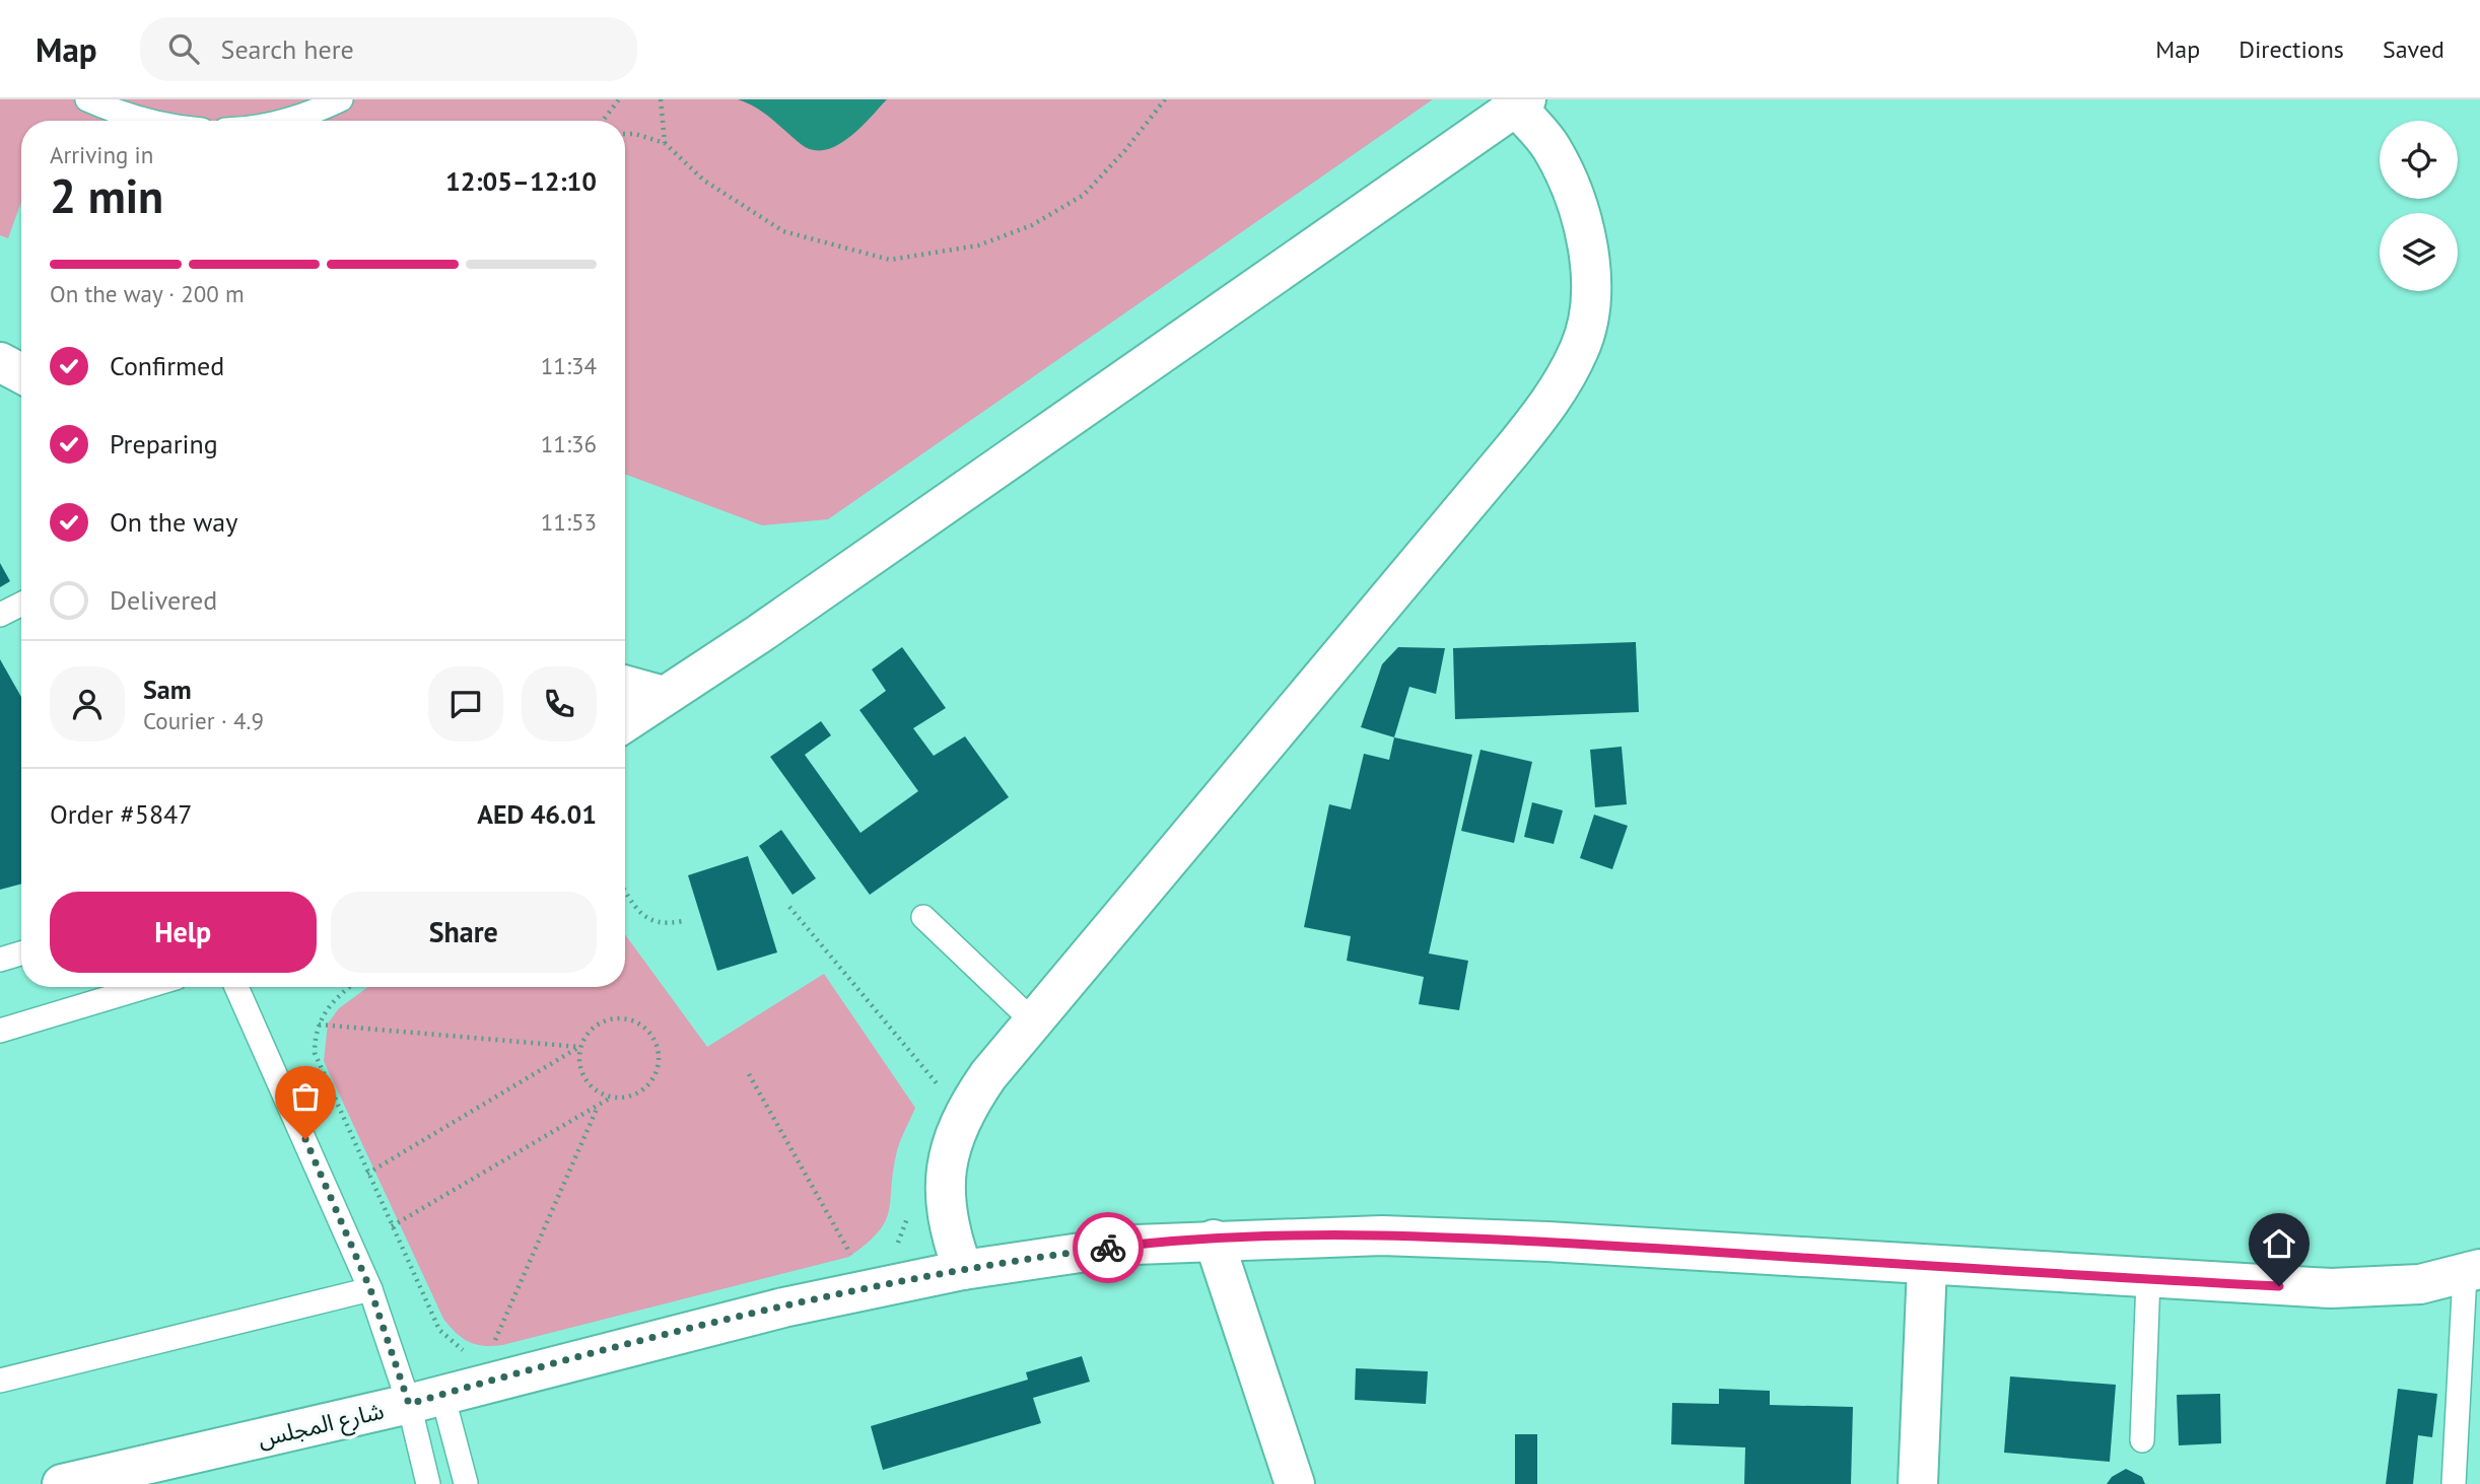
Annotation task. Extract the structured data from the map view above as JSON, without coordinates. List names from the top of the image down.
{
  "streets": {
    "street": ["شارع المجلس"]
  },
  "page": {
    "header": "Map",
    "search": "Search here",
    "nav": ["Map", "Directions", "Saved"],
    "heading": ["2 min", "Arriving in", "12:05–12:10"],
    "panel": [
      "Sam",
      "Courier · 4.9",
      "Order #5847",
      "AED 46.01"
    ],
    "bar": "On the way · 200 m",
    "list": [
      ["Confirmed", "11:34"],
      ["Preparing", "11:36"],
      ["On the way", "11:53"],
      "Delivered"
    ],
    "buttons": ["Help", "Share"]
  }
}
